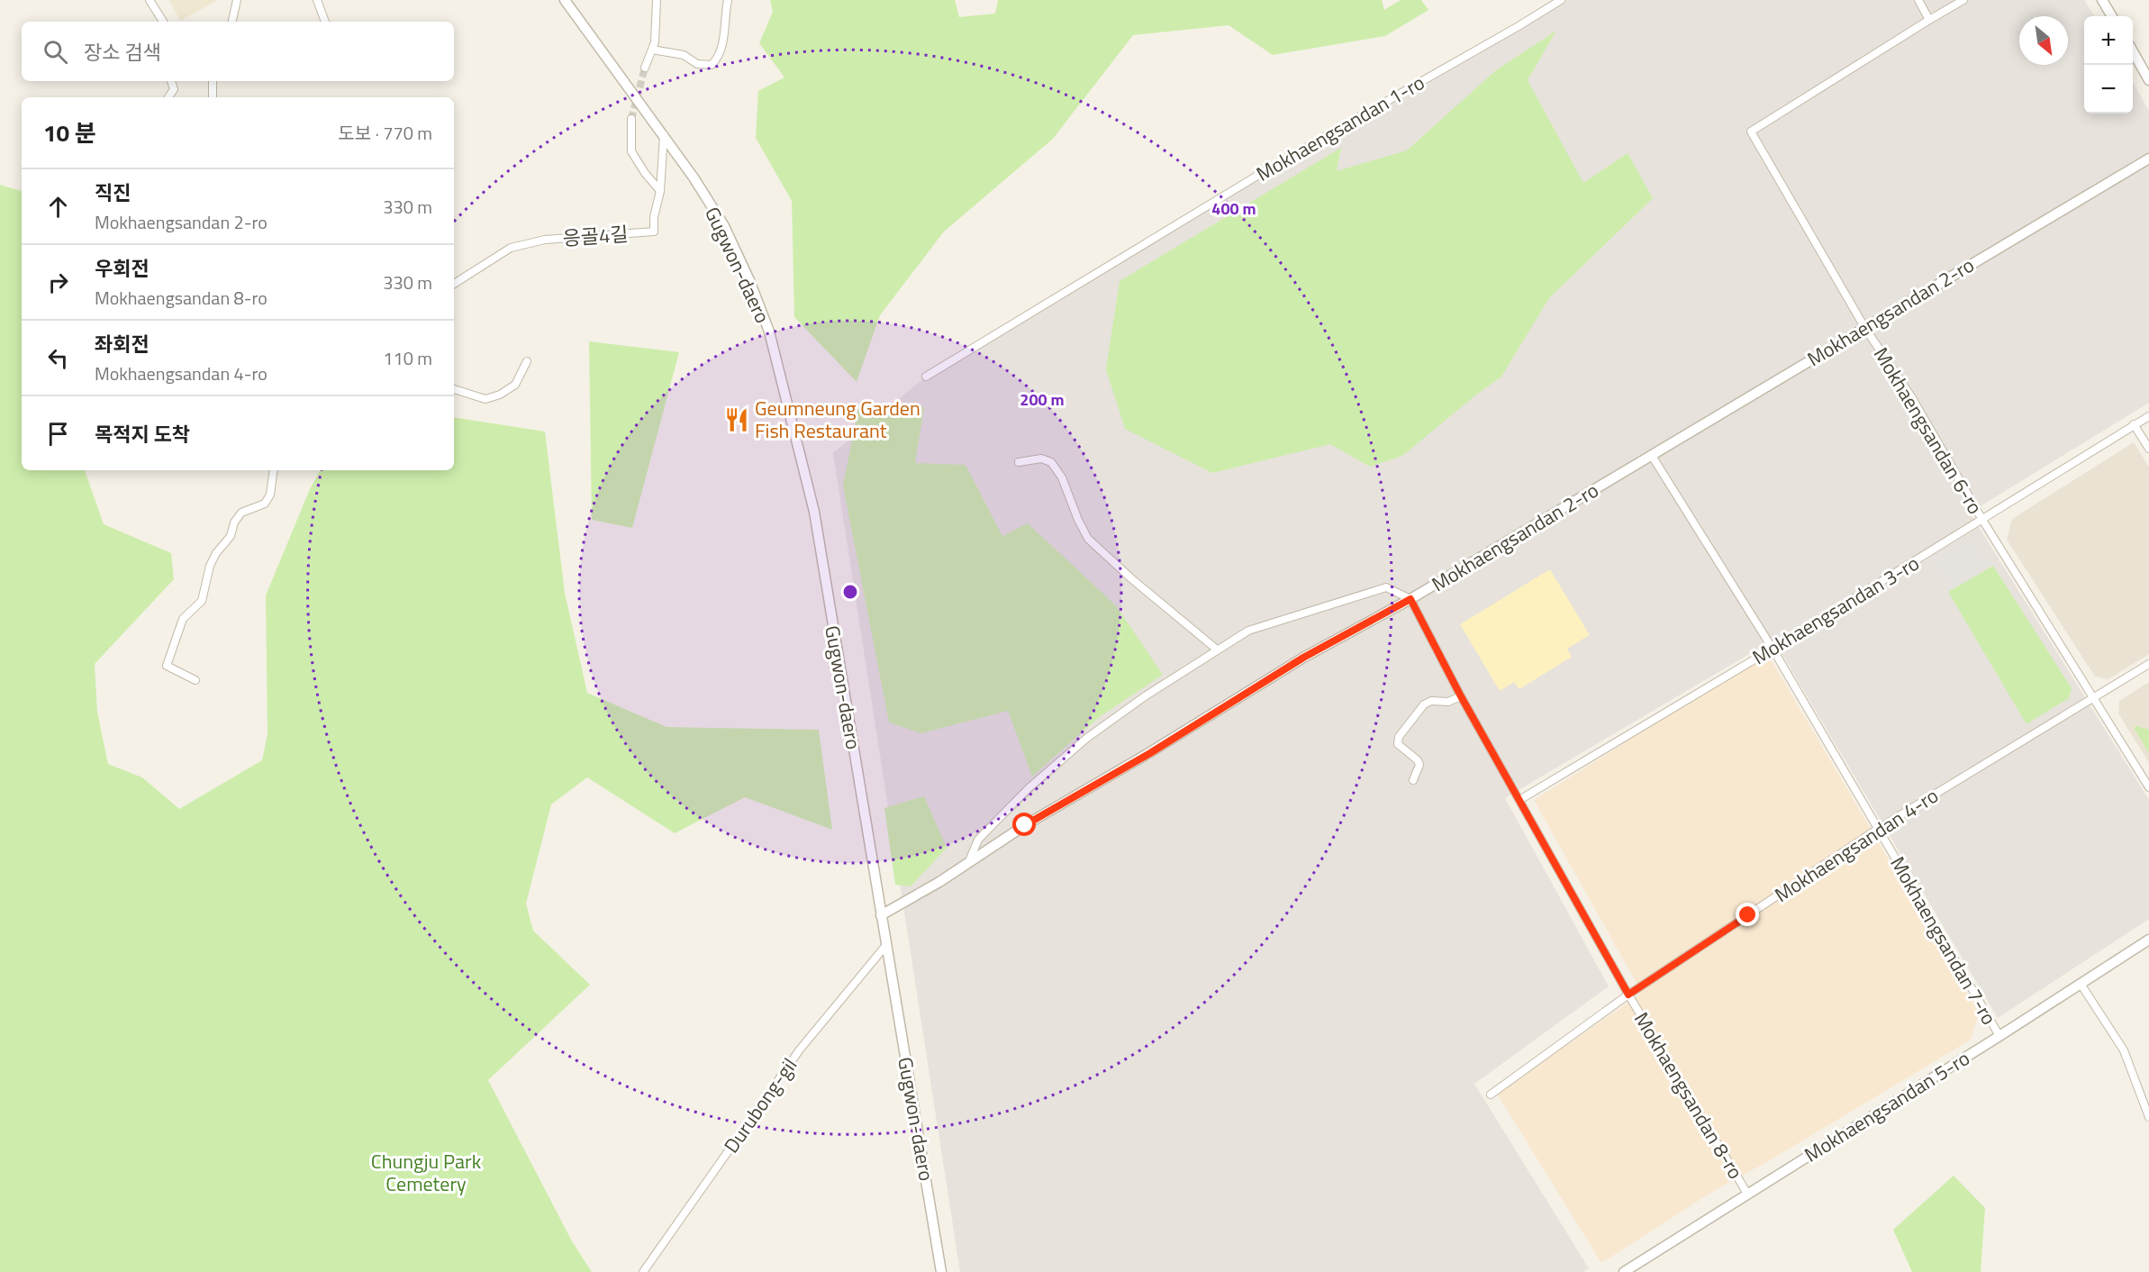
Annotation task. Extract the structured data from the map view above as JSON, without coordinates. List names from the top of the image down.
{
  "streets": {
    "street": [
      "Mokhaengsandan 1-ro",
      "응골4길",
      "Gugwon-daero",
      "Mokhaengsandan 2-ro",
      "Mokhaengsandan 6-ro",
      "Mokhaengsandan 3-ro",
      "Mokhaengsandan 4-ro",
      "Mokhaengsandan 7-ro",
      "Mokhaengsandan 8-ro",
      "Durubong-gil",
      "Mokhaengsandan 5-ro"
    ]
  },
  "crossings": [
    ["응골4길", "Gugwon-daero"],
    ["Gugwon-daero", "Mokhaengsandan 2-ro"],
    ["Gugwon-daero", "Durubong-gil"],
    ["Mokhaengsandan 2-ro", "Mokhaengsandan 6-ro"],
    ["Mokhaengsandan 2-ro", "Mokhaengsandan 7-ro"],
    ["Mokhaengsandan 2-ro", "Mokhaengsandan 8-ro"],
    ["Mokhaengsandan 6-ro", "Mokhaengsandan 3-ro"],
    ["Mokhaengsandan 6-ro", "Mokhaengsandan 4-ro"],
    ["Mokhaengsandan 3-ro", "Mokhaengsandan 7-ro"],
    ["Mokhaengsandan 3-ro", "Mokhaengsandan 8-ro"],
    ["Mokhaengsandan 4-ro", "Mokhaengsandan 7-ro"],
    ["Mokhaengsandan 4-ro", "Mokhaengsandan 8-ro"],
    ["Mokhaengsandan 7-ro", "Mokhaengsandan 5-ro"],
    ["Mokhaengsandan 8-ro", "Mokhaengsandan 5-ro"]
  ],
  "parks": ["Chungju Park Cemetery"],
  "places": {
    "restaurant": ["Geumneung Garden Fish Restaurant"]
  },
  "north": "bottom right",
  "page": {
    "map_buttons": ["+", "−"],
    "search": "장소 검색",
    "heading": ["10 분", "도보 · 770 m"],
    "list": [
      ["직진", "Mokhaengsandan 2-ro", "330 m"],
      ["우회전", "Mokhaengsandan 8-ro", "330 m"],
      ["좌회전", "Mokhaengsandan 4-ro", "110 m"],
      "목적지 도착"
    ]
  },
  "rings": ["400 m", "200 m"]
}
